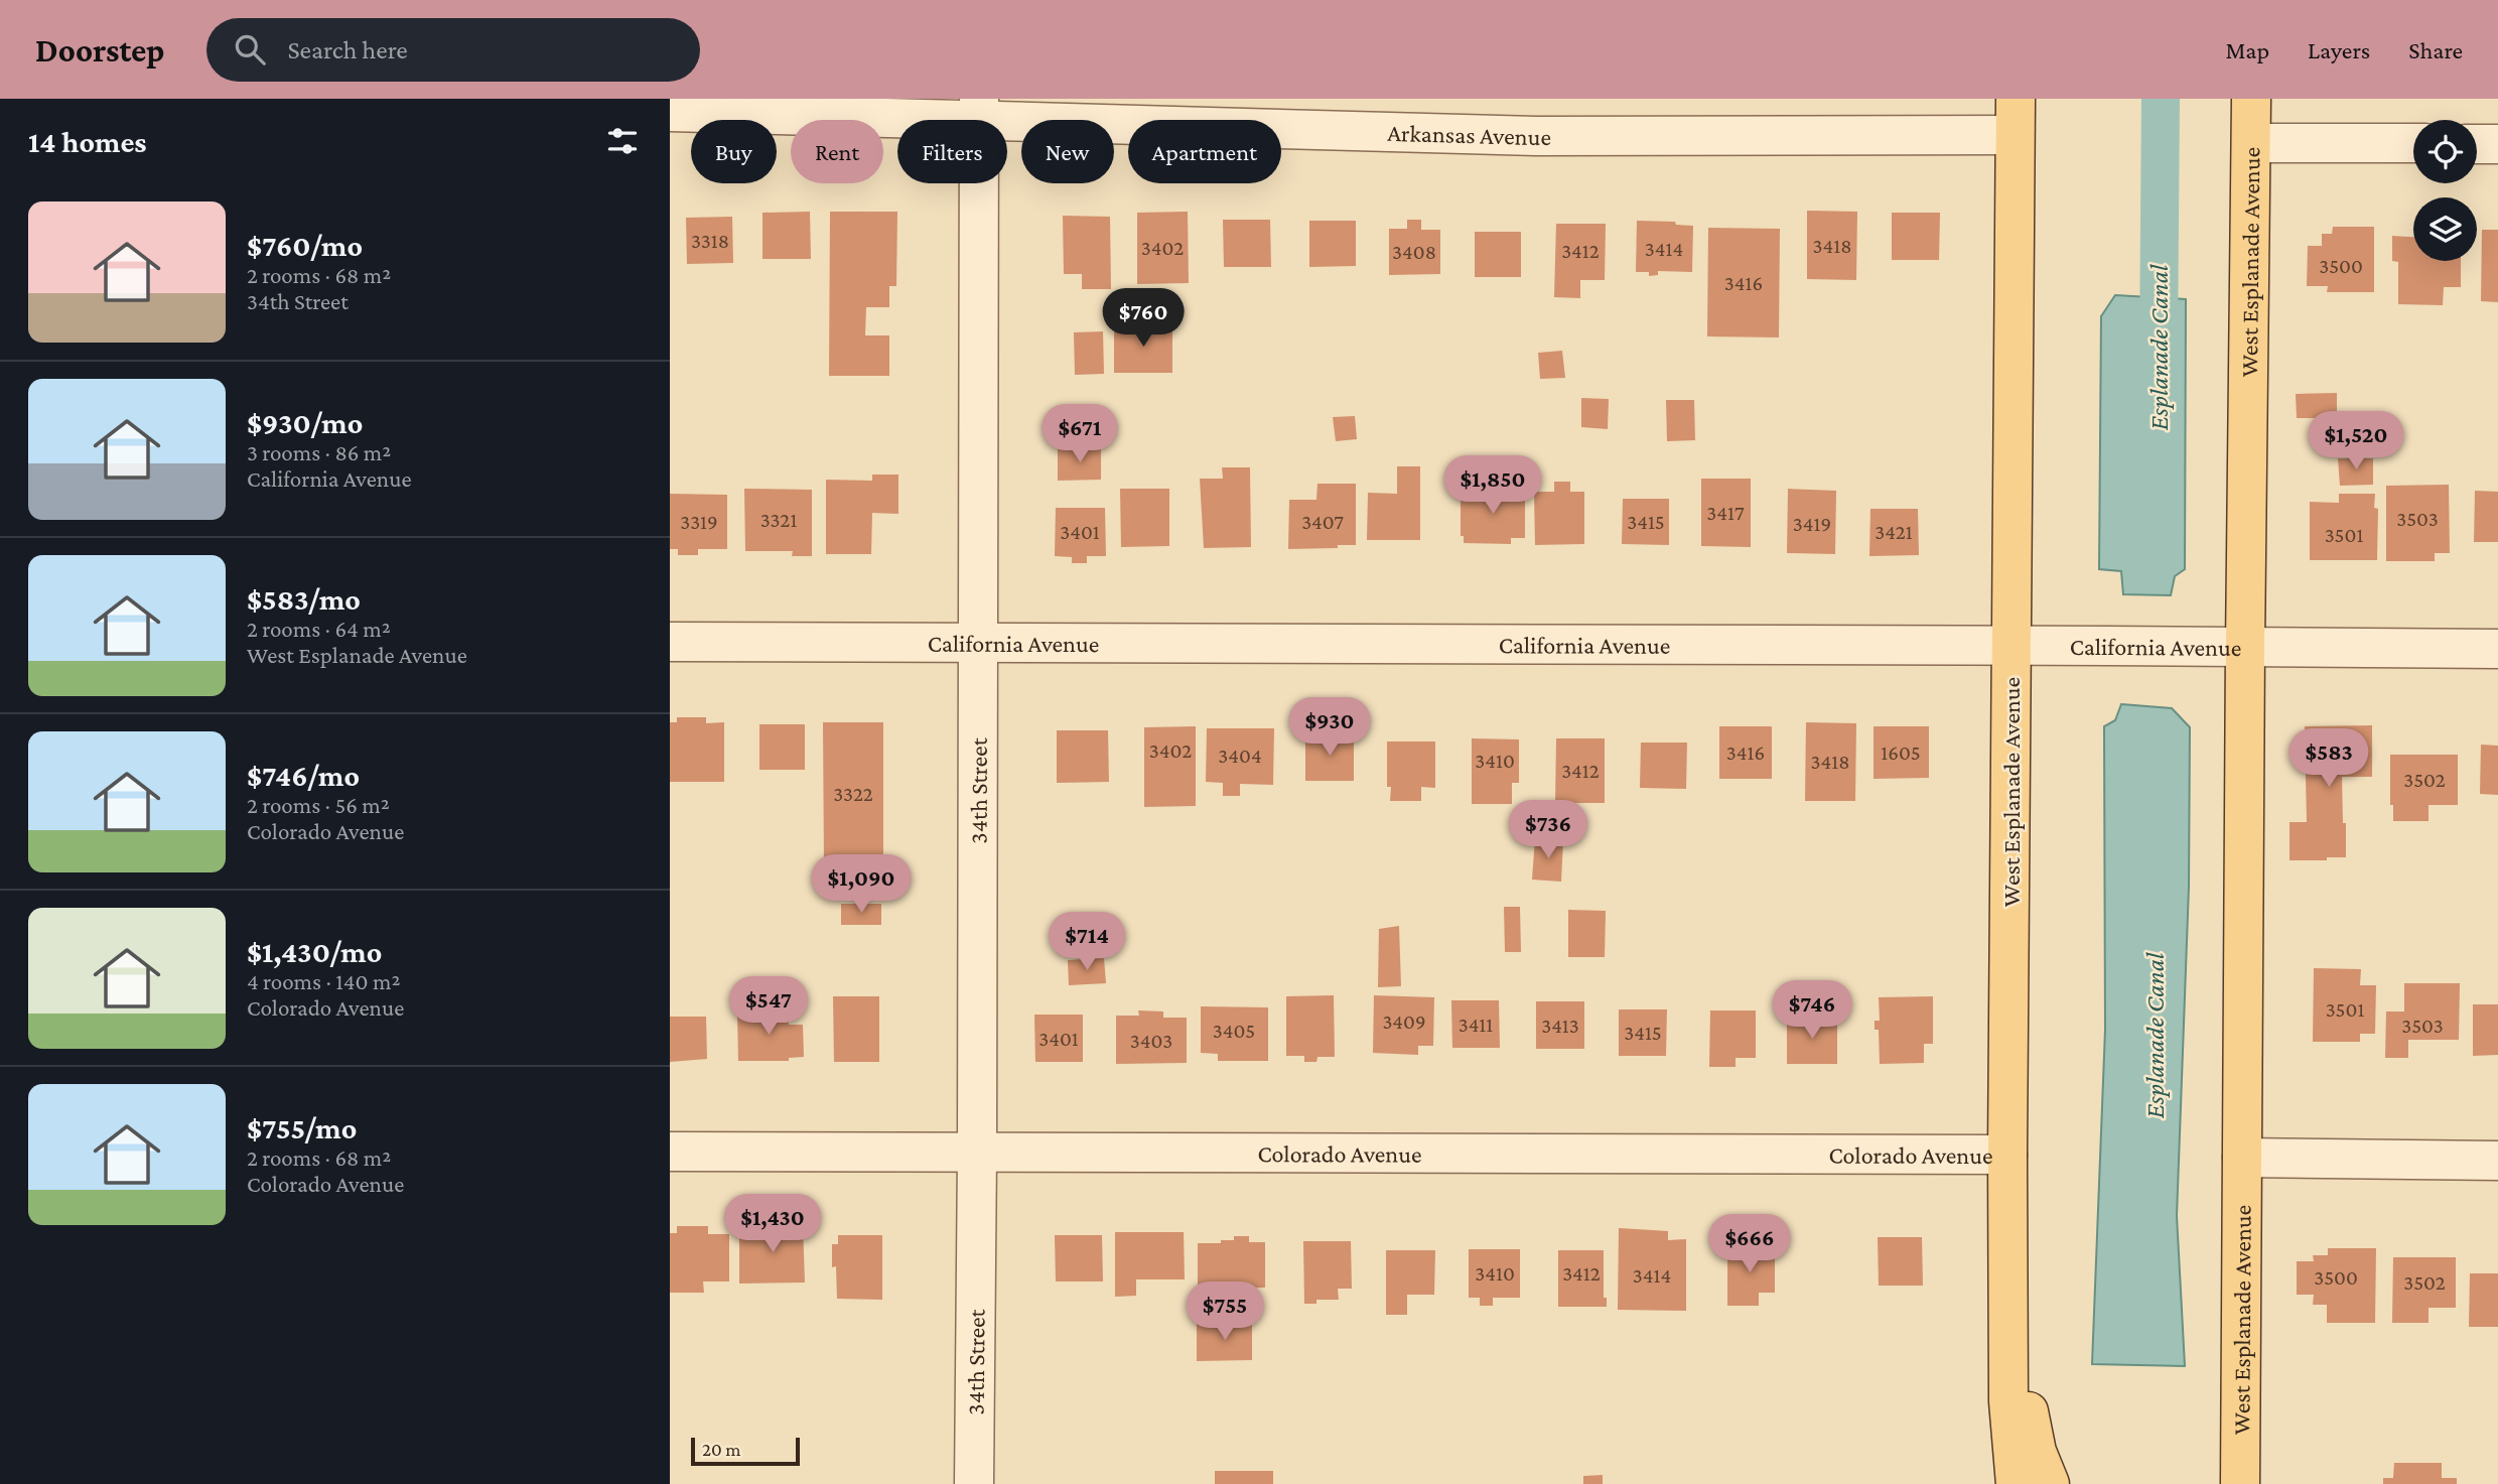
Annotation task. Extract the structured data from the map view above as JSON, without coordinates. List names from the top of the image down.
{
  "streets": {
    "main road": ["West Esplanade Avenue"],
    "street": [
      "Arkansas Avenue",
      "California Avenue",
      "34th Street",
      "Colorado Avenue"
    ]
  },
  "crossings": [
    ["Arkansas Avenue", "West Esplanade Avenue"],
    ["Arkansas Avenue", "34th Street"],
    ["West Esplanade Avenue", "California Avenue"],
    ["West Esplanade Avenue", "Colorado Avenue"],
    ["California Avenue", "34th Street"],
    ["34th Street", "Colorado Avenue"]
  ],
  "water": ["Esplanade Canal"],
  "house_numbers": [
    "3318",
    "3418",
    "3402",
    "3414",
    "3412",
    "3408",
    "3500",
    "3416",
    "3417",
    "3503",
    "3321",
    "3319",
    "3407",
    "3415",
    "3419",
    "3401",
    "3421",
    "3501",
    "3402",
    "3416",
    "1605",
    "3404",
    "3410",
    "3418",
    "3412",
    "3502",
    "3322",
    "3501",
    "3409",
    "3411",
    "3413",
    "3503",
    "3405",
    "3415",
    "3401",
    "3403",
    "3410",
    "3412",
    "3414",
    "3500",
    "3502"
  ],
  "scale_bar": "20 m",
  "page": {
    "header": "Doorstep",
    "search": "Search here",
    "nav": ["Map", "Layers", "Share"],
    "heading": "14 homes",
    "chip": [
      "Buy",
      "Rent",
      "Filters",
      "New",
      "Apartment"
    ],
    "list": [
      {
        "name": "$760/mo",
        "note": "2 rooms · 68 m² · 34th Street"
      },
      {
        "name": "$930/mo",
        "note": "3 rooms · 86 m² · California Avenue"
      },
      {
        "name": "$583/mo",
        "note": "2 rooms · 64 m² · West Esplanade Avenue"
      },
      {
        "name": "$746/mo",
        "note": "2 rooms · 56 m² · Colorado Avenue"
      },
      {
        "name": "$1,430/mo",
        "note": "4 rooms · 140 m² · Colorado Avenue"
      },
      {
        "name": "$755/mo",
        "note": "2 rooms · 68 m² · Colorado Avenue"
      }
    ],
    "price": [
      "$760",
      "$671",
      "$1,520",
      "$1,850",
      "$930",
      "$583",
      "$736",
      "$1,090",
      "$714",
      "$547",
      "$746",
      "$1,430",
      "$666",
      "$755"
    ],
    "scale": "20 m"
  }
}
